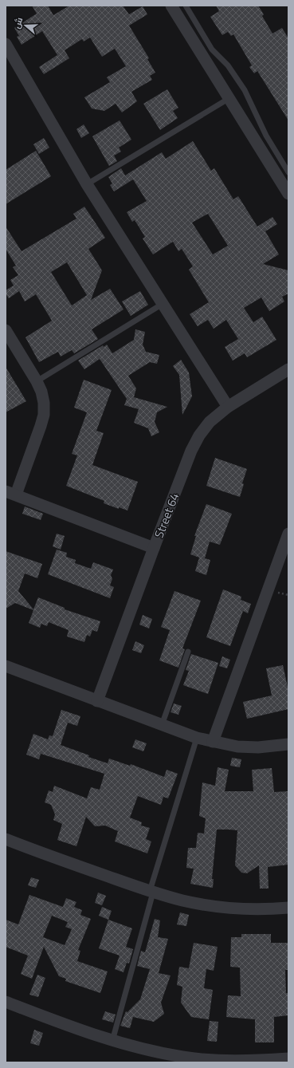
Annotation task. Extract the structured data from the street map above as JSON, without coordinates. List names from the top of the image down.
{
  "streets": {
    "street": ["Street 64"]
  },
  "north": "left"
}
